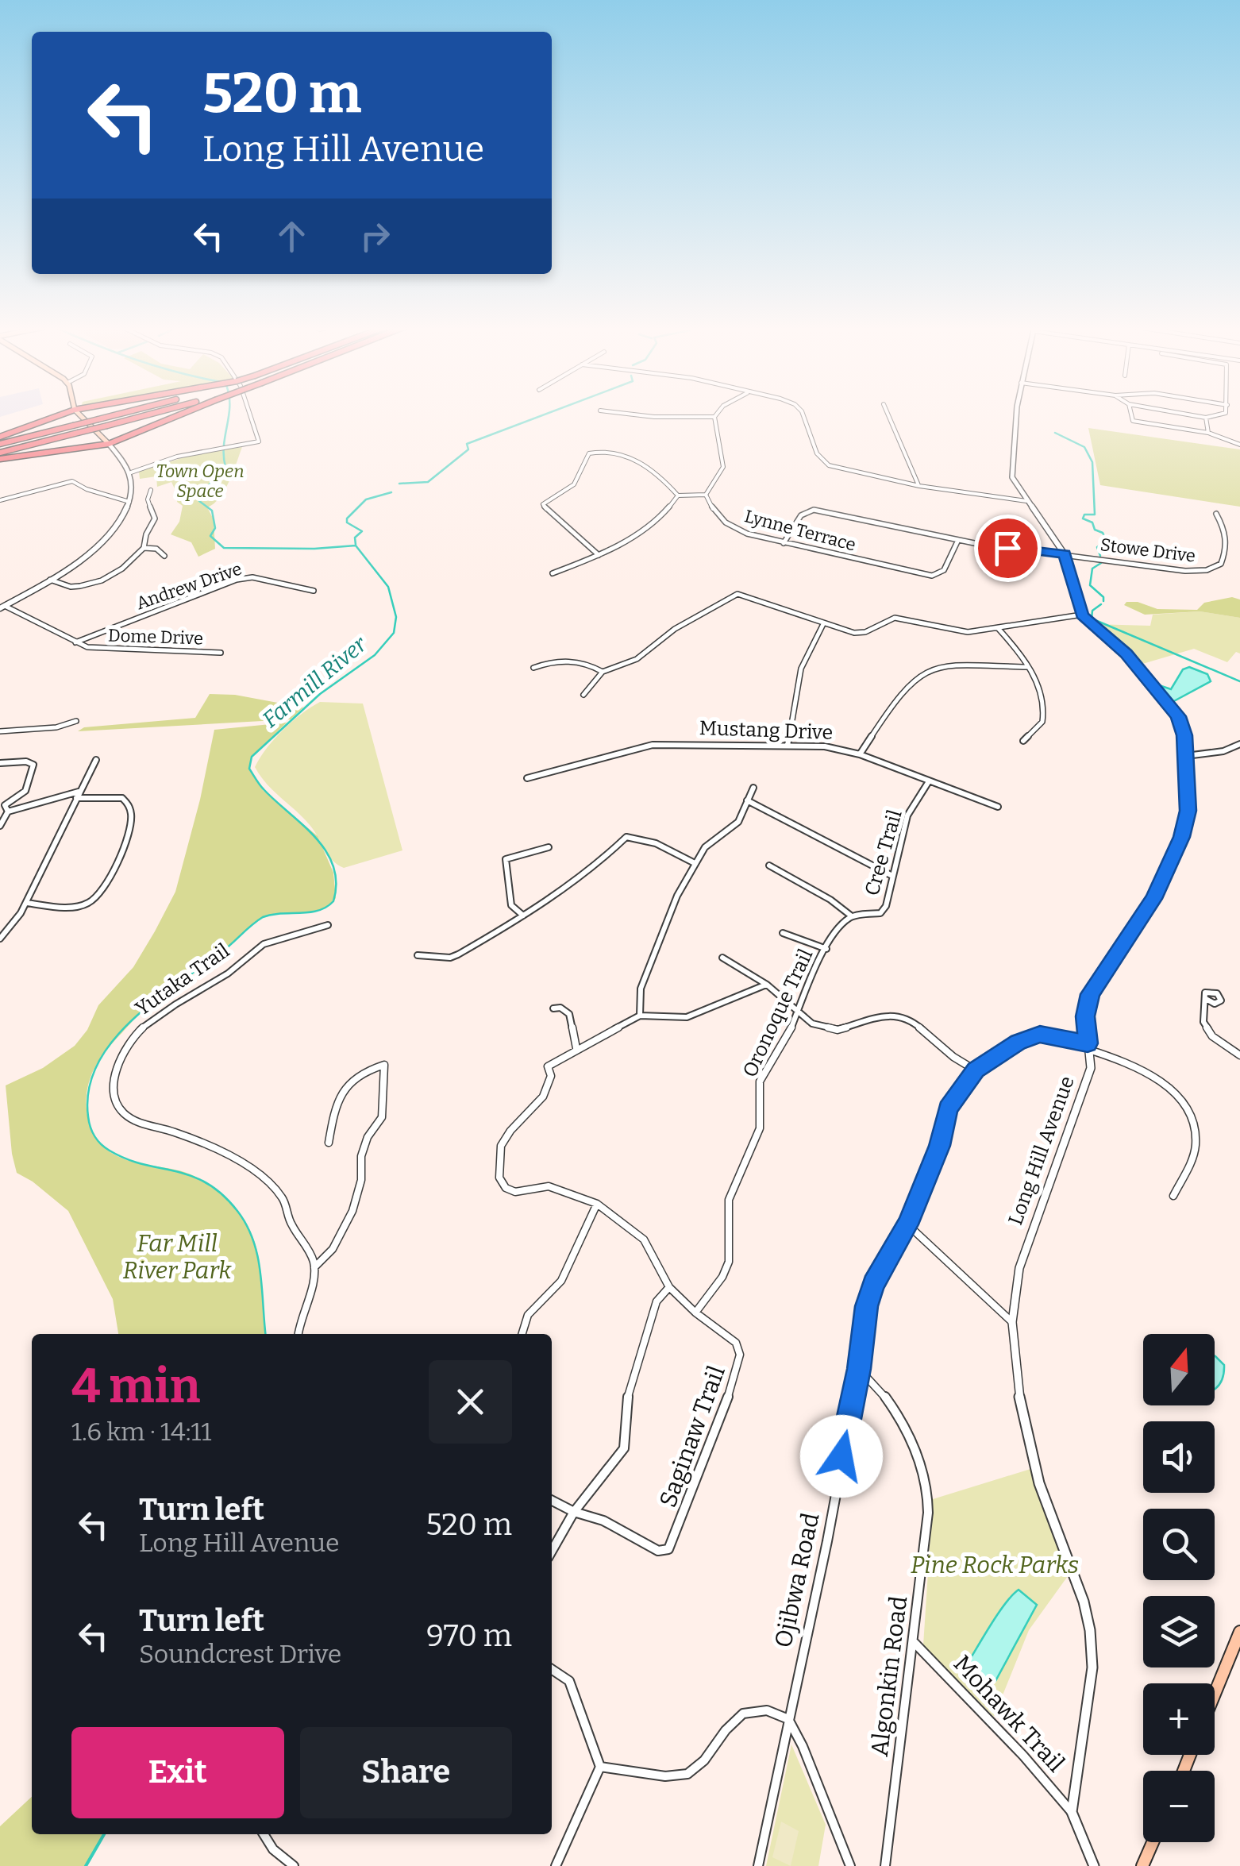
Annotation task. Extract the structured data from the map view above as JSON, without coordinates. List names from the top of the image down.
{
  "streets": {
    "street": [
      "Lynne Terrace",
      "Stowe Drive",
      "Andrew Drive",
      "Dome Drive",
      "Mustang Drive",
      "Cree Trail",
      "Yutaka Trail",
      "Oronoque Trail",
      "Long Hill Avenue",
      "Saginaw Trail",
      "Ojibwa Road",
      "Algonkin Road",
      "Mohawk Trail"
    ]
  },
  "crossings": [
    ["Andrew Drive", "Dome Drive"],
    ["Mustang Drive", "Cree Trail"],
    ["Cree Trail", "Oronoque Trail"],
    ["Oronoque Trail", "Saginaw Trail"],
    ["Long Hill Avenue", "Ojibwa Road"],
    ["Long Hill Avenue", "Mohawk Trail"],
    ["Ojibwa Road", "Algonkin Road"],
    ["Algonkin Road", "Mohawk Trail"]
  ],
  "water": ["Farmill River"],
  "parks": ["Town Open Space", "Far Mill River Park", "Pine Rock Parks"],
  "north": "top",
  "page": {
    "turn": ["520 m", "Long Hill Avenue"],
    "map_buttons": ["+", "−"],
    "heading": ["4 min", "1.6 km · 14:11"],
    "list": [
      {
        "name": "Turn left",
        "note": "Long Hill Avenue",
        "value": "520 m"
      },
      {
        "name": "Turn left",
        "note": "Soundcrest Drive",
        "value": "970 m"
      }
    ],
    "buttons": ["Exit", "Share"]
  }
}
